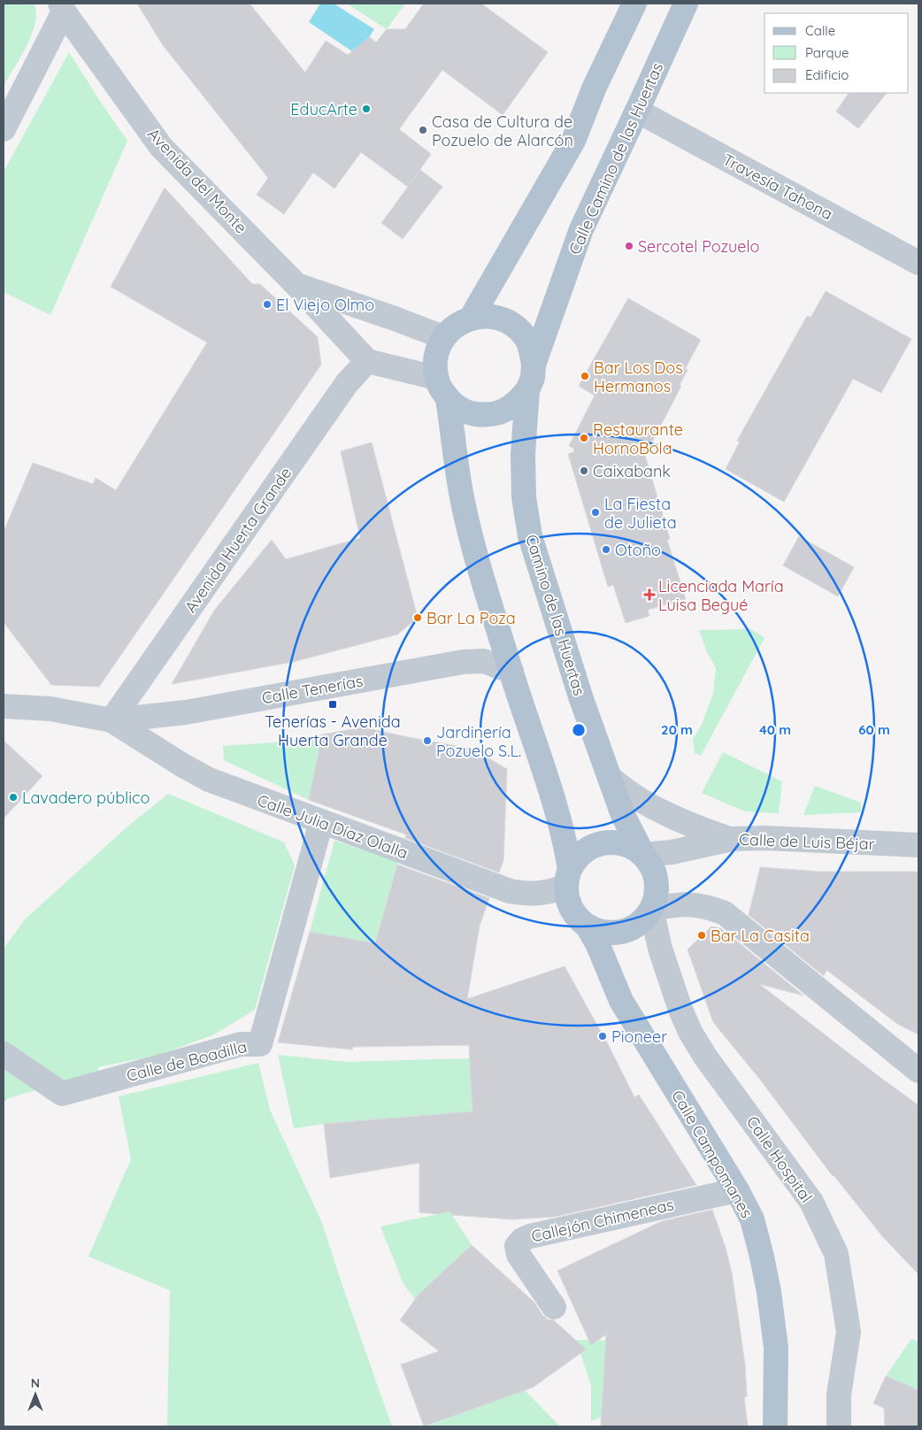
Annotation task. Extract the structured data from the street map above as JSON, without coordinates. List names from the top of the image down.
{
  "streets": {
    "main road": ["Calle Camino de las Huertas", "Camino de las Huertas", "Calle Campomanes"],
    "street": [
      "Avenida del Monte",
      "Travesía Tahona",
      "Avenida Huerta Grande",
      "Calle Tenerías",
      "Calle Julia Díaz Olalla",
      "Calle de Luis Béjar",
      "Calle de Boadilla",
      "Calle Hospital",
      "Callejón Chimeneas"
    ]
  },
  "crossings": [
    ["Calle Camino de las Huertas", "Avenida del Monte"],
    ["Calle Camino de las Huertas", "Travesía Tahona"],
    ["Calle Camino de las Huertas", "Camino de las Huertas"],
    ["Avenida del Monte", "Avenida Huerta Grande"],
    ["Avenida del Monte", "Camino de las Huertas"],
    ["Avenida Huerta Grande", "Calle Tenerías"],
    ["Avenida Huerta Grande", "Calle Julia Díaz Olalla"],
    ["Camino de las Huertas", "Calle Julia Díaz Olalla"],
    ["Camino de las Huertas", "Calle de Luis Béjar"],
    ["Camino de las Huertas", "Calle Campomanes"],
    ["Camino de las Huertas", "Calle Hospital"],
    ["Calle Tenerías", "Calle Julia Díaz Olalla"],
    ["Calle Julia Díaz Olalla", "Calle de Luis Béjar"],
    ["Calle Julia Díaz Olalla", "Calle de Boadilla"],
    ["Calle Julia Díaz Olalla", "Calle Campomanes"],
    ["Calle Julia Díaz Olalla", "Calle Hospital"],
    ["Calle de Luis Béjar", "Calle Campomanes"],
    ["Calle de Luis Béjar", "Calle Hospital"],
    ["Calle Campomanes", "Calle Hospital"],
    ["Calle Campomanes", "Callejón Chimeneas"]
  ],
  "places": {
    "other": [
      "EducArte",
      "Casa de Cultura de Pozuelo de Alarcón",
      "Sercotel Pozuelo",
      "El Viejo Olmo",
      "Bar Los Dos Hermanos",
      "Restaurante HornoBola",
      "Caixabank",
      "La Fiesta de Julieta",
      "Otoño",
      "Bar La Poza",
      "Jardinería Pozuelo S.L.",
      "Lavadero público",
      "Bar La Casita",
      "Pioneer"
    ],
    "health": ["Licenciada María Luisa Begué"],
    "transit": ["Tenerías - Avenida Huerta Grande"]
  },
  "legend": ["Calle", "Parque", "Edificio"],
  "north": "top",
  "rings": ["20 m", "40 m", "60 m"]
}
